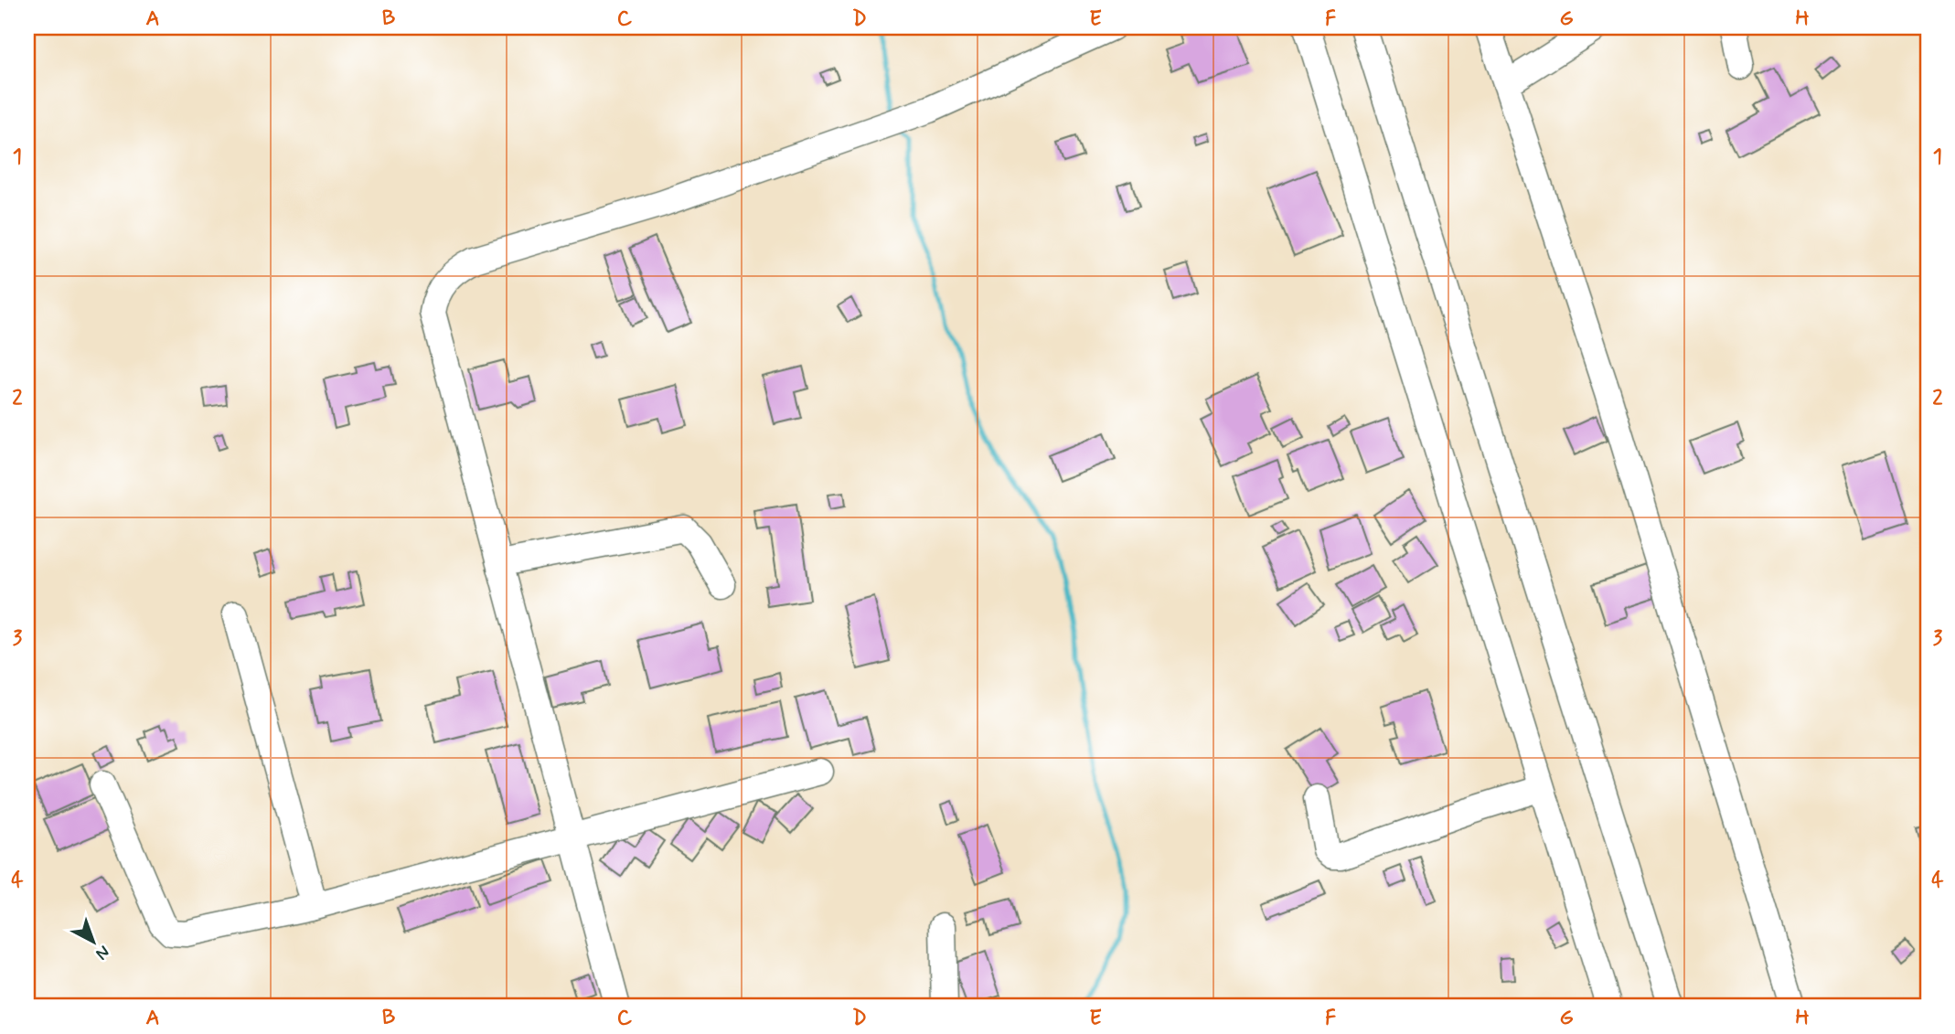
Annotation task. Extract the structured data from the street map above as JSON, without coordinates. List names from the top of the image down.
{
  "north": "bottom right",
  "grid": {
    "columns": [
      "A",
      "B",
      "C",
      "D",
      "E",
      "F",
      "G",
      "H"
    ],
    "rows": [
      "1",
      "2",
      "3",
      "4"
    ]
  }
}
